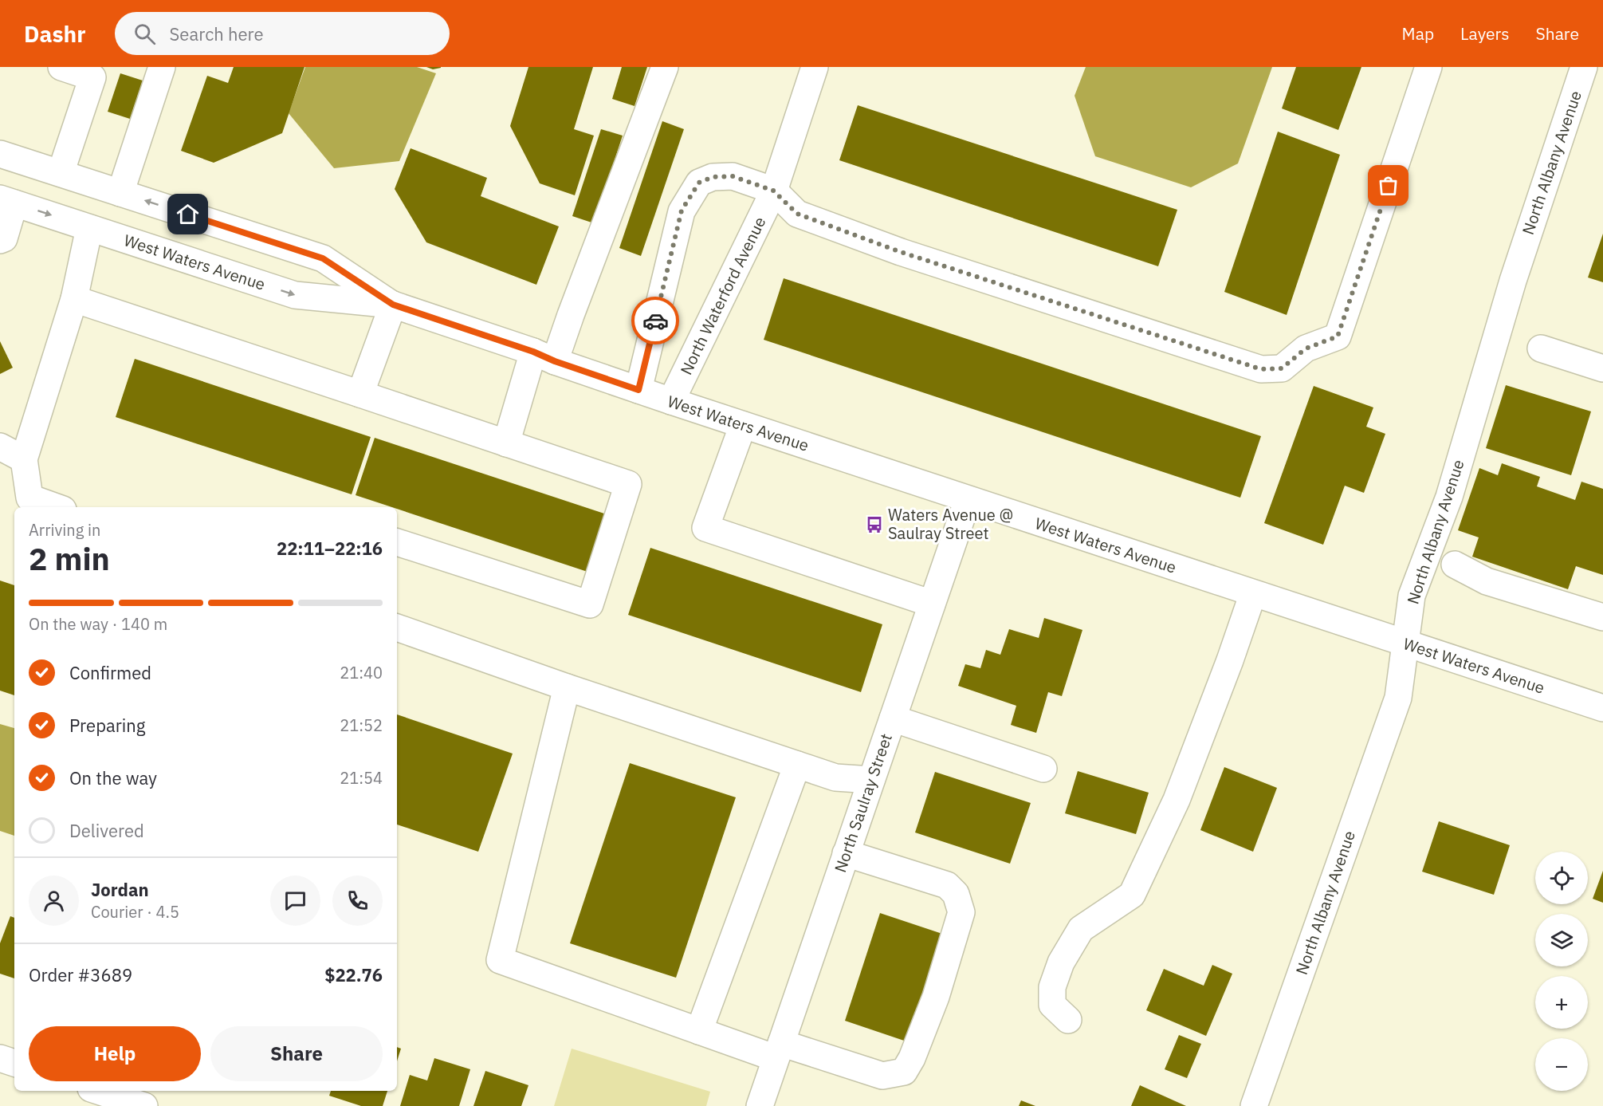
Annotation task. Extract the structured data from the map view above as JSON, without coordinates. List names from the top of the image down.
{
  "streets": {
    "street": [
      "North Albany Avenue",
      "West Waters Avenue",
      "North Waterford Avenue",
      "North Saulray Street"
    ]
  },
  "crossings": [
    ["North Albany Avenue", "West Waters Avenue"],
    ["West Waters Avenue", "North Waterford Avenue"],
    ["West Waters Avenue", "North Saulray Street"]
  ],
  "places": {
    "bus stop": ["Waters Avenue @ Saulray Street"]
  },
  "page": {
    "header": "Dashr",
    "search": "Search here",
    "nav": ["Map", "Layers", "Share"],
    "heading": ["2 min", "Arriving in", "22:11–22:16"],
    "panel": [
      "Jordan",
      "Courier · 4.5",
      "Order #3689",
      "$22.76"
    ],
    "bar": "On the way · 140 m",
    "list": [
      ["Confirmed", "21:40"],
      ["Preparing", "21:52"],
      ["On the way", "21:54"],
      "Delivered"
    ],
    "map_buttons": ["+", "−"],
    "buttons": ["Help", "Share"]
  }
}
